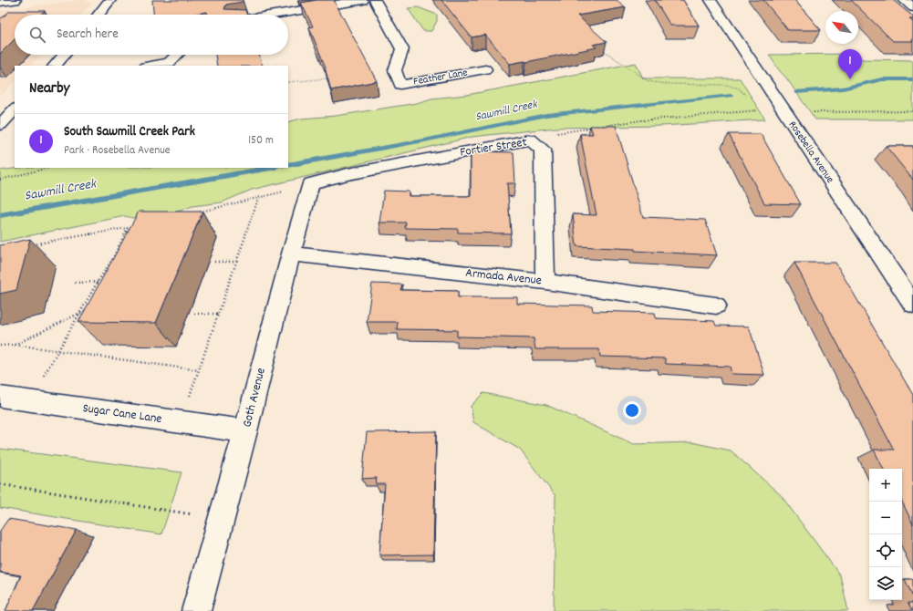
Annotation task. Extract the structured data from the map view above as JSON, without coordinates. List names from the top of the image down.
{
  "streets": {
    "street": [
      "Feather Lane",
      "Fortier Street",
      "Rosebella Avenue",
      "Armada Avenue",
      "Goth Avenue",
      "Sugar Cane Lane"
    ]
  },
  "crossings": [
    ["Fortier Street", "Armada Avenue"],
    ["Fortier Street", "Goth Avenue"],
    ["Armada Avenue", "Goth Avenue"],
    ["Goth Avenue", "Sugar Cane Lane"]
  ],
  "water": ["Sawmill Creek"],
  "north": "top left",
  "page": {
    "search": "Search here",
    "pins": "1",
    "heading": "Nearby",
    "list": [
      {
        "mark": "1",
        "name": "South Sawmill Creek Park",
        "note": "Park · Rosebella Avenue",
        "value": "150 m"
      }
    ],
    "map_buttons": ["+", "−"]
  }
}
